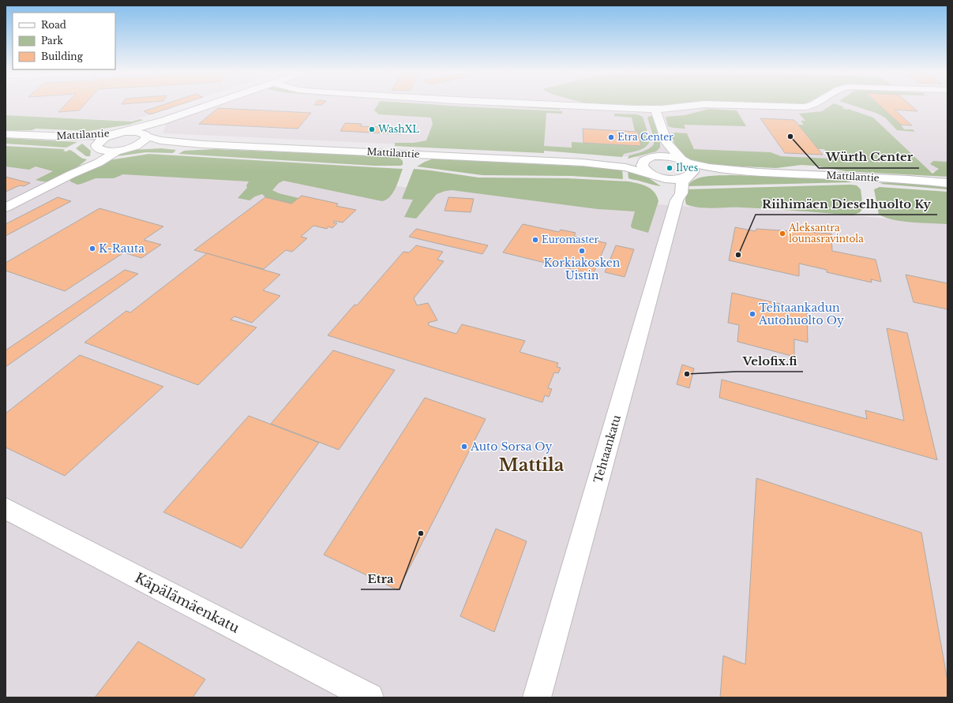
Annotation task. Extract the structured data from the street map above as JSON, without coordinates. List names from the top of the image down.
{
  "streets": {
    "street": ["Mattilantie", "Tehtaankatu", "Käpälämäenkatu"]
  },
  "crossings": [
    ["Mattilantie", "Tehtaankatu"]
  ],
  "districts": ["Mattila"],
  "places": [
    "WashXL",
    "Würth Center",
    "Etra Center",
    "Ilves",
    "Aleksantra lounasravintola",
    "Euromaster",
    "K-Rauta",
    "Korkiakosken Uistin",
    "Riihimäen Dieselhuolto Ky",
    "Tehtaankadun Autohuolto Oy",
    "Velofix.fi",
    "Auto Sorsa Oy",
    "Etra"
  ],
  "legend": ["Road", "Park", "Building"]
}
